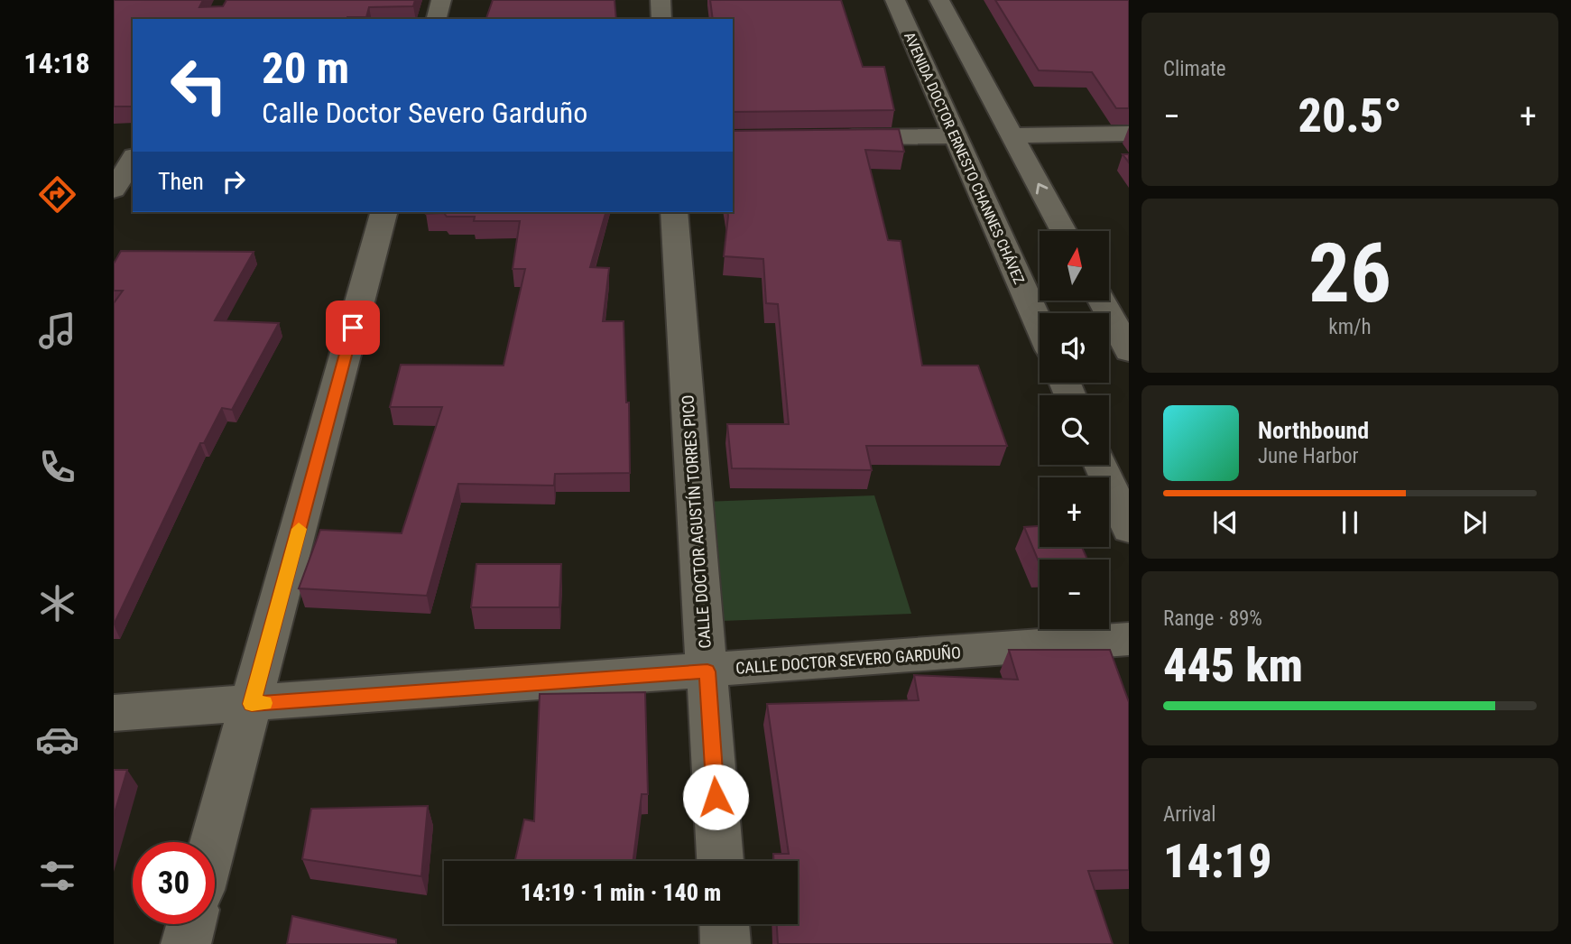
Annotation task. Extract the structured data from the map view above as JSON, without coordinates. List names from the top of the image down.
{
  "streets": {
    "street": ["AVENIDA DOCTOR ERNESTO CHANNES CHÁVEZ", "CALLE DOCTOR AGUSTÍN TORRES PICO", "CALLE DOCTOR SEVERO GARDUÑO"]
  },
  "crossings": [
    ["CALLE DOCTOR AGUSTÍN TORRES PICO", "CALLE DOCTOR SEVERO GARDUÑO"]
  ],
  "north": "top",
  "page": {
    "tabs": "14:18",
    "tile": [
      "Climate",
      ["26", "km/h"],
      ["Range · 89%", "445 km"],
      ["Arrival", "14:19"]
    ],
    "turn": ["20 m", "Calle Doctor Severo Garduño"],
    "heat": ["−", "20.5°", "+"],
    "then": "Then",
    "map_buttons": ["+", "−"],
    "song": ["Northbound", "June Harbor"],
    "limit": "30",
    "trip": "14:19 · 1 min · 140 m"
  }
}
